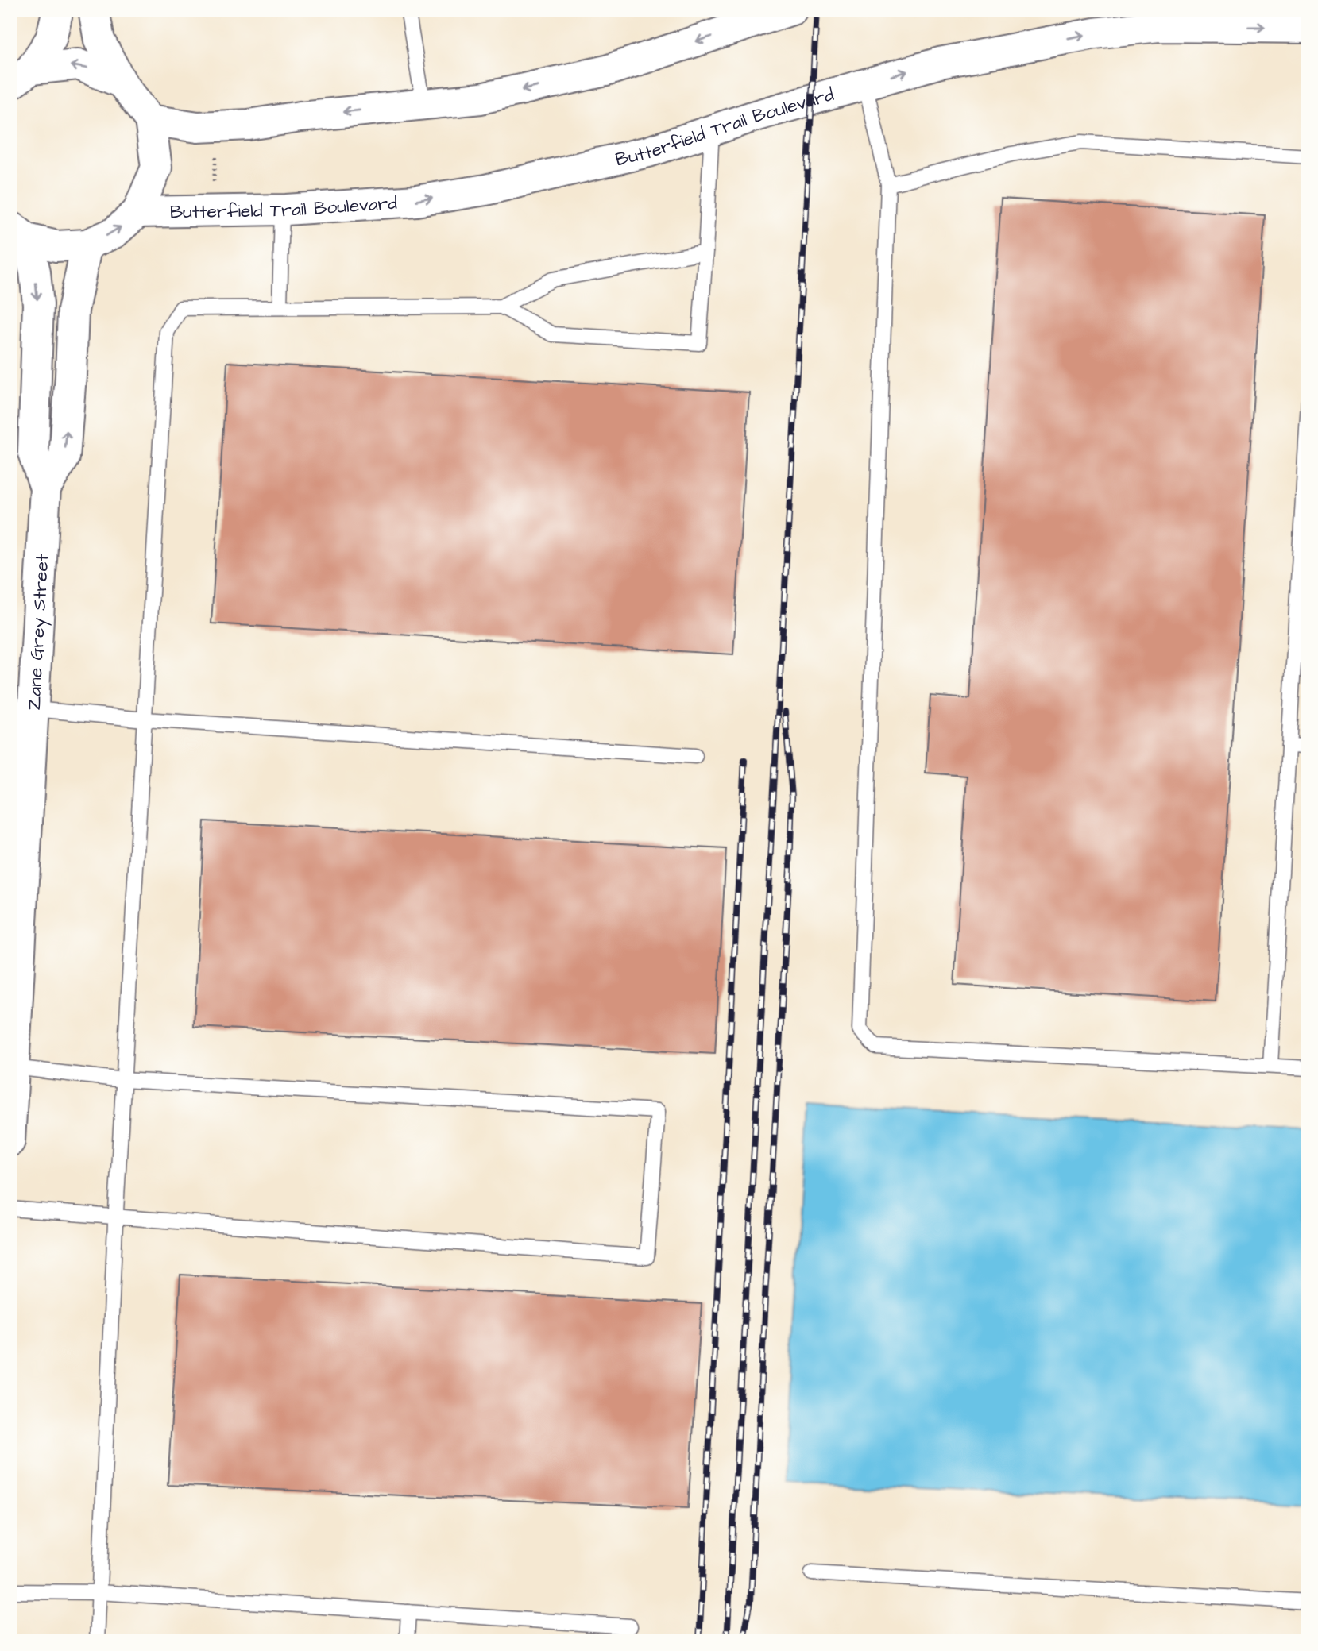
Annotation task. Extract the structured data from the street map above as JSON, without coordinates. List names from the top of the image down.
{
  "streets": {
    "street": ["Butterfield Trail Boulevard", "Zane Grey Street"]
  }
}
